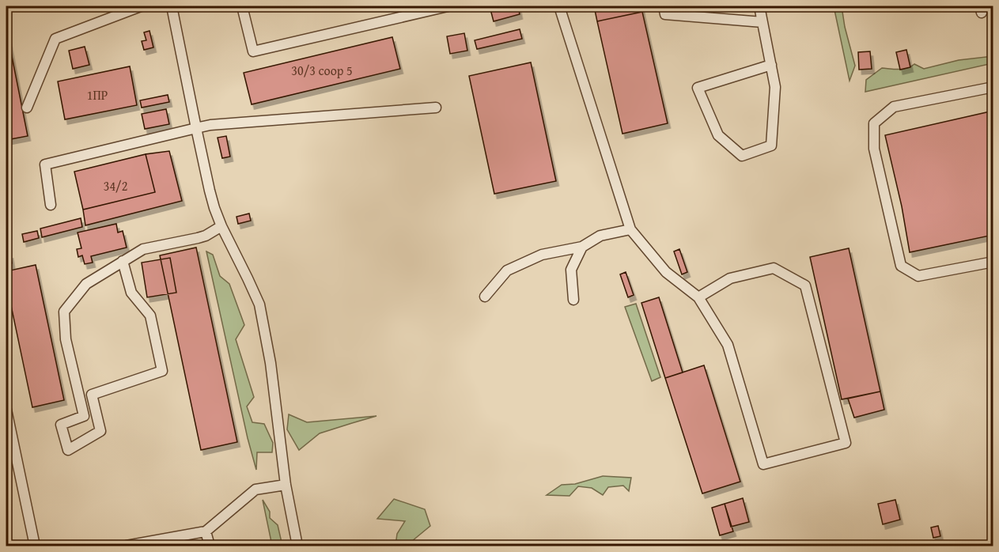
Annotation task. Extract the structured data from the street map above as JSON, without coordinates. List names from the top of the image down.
{
  "house_numbers": ["30/3 соор 5", "1ПР", "34/2"]
}
